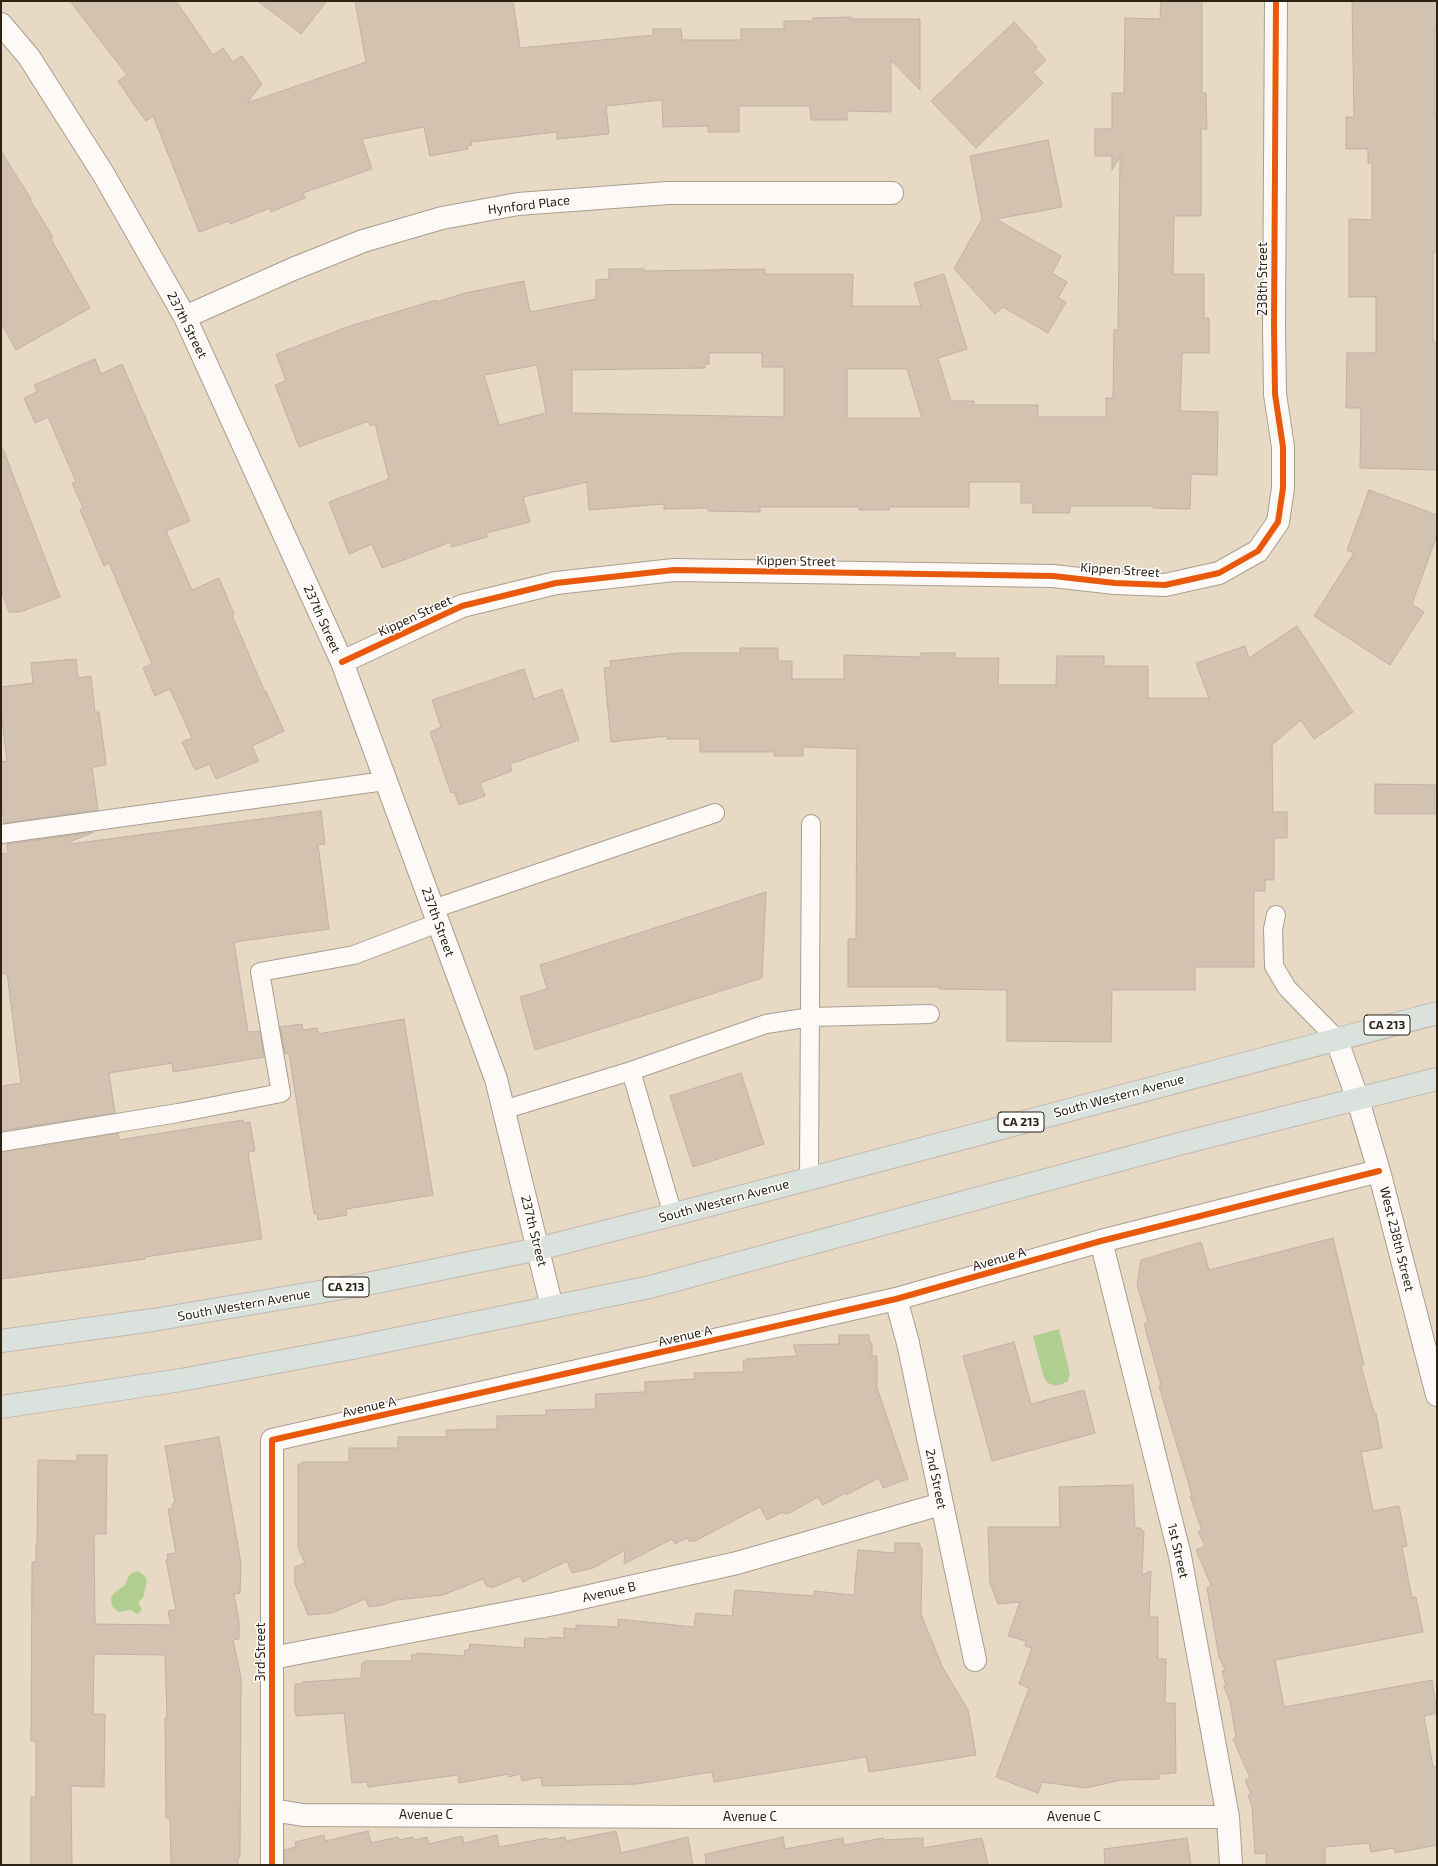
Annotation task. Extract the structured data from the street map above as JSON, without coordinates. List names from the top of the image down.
{
  "streets": {
    "main road": ["CA 213", "South Western Avenue"],
    "street": [
      "Hynford Place",
      "238th Street",
      "237th Street",
      "Kippen Street",
      "West 238th Street",
      "Avenue A",
      "2nd Street",
      "1st Street",
      "Avenue B",
      "3rd Street",
      "Avenue C"
    ]
  },
  "crossings": [
    ["Hynford Place", "237th Street"],
    ["238th Street", "Kippen Street"],
    ["237th Street", "Kippen Street"],
    ["237th Street", "South Western Avenue"],
    ["South Western Avenue", "West 238th Street"],
    ["West 238th Street", "Avenue A"],
    ["Avenue A", "2nd Street"],
    ["Avenue A", "1st Street"],
    ["Avenue A", "3rd Street"],
    ["2nd Street", "Avenue B"],
    ["1st Street", "Avenue C"],
    ["Avenue B", "3rd Street"],
    ["3rd Street", "Avenue C"]
  ]
}
